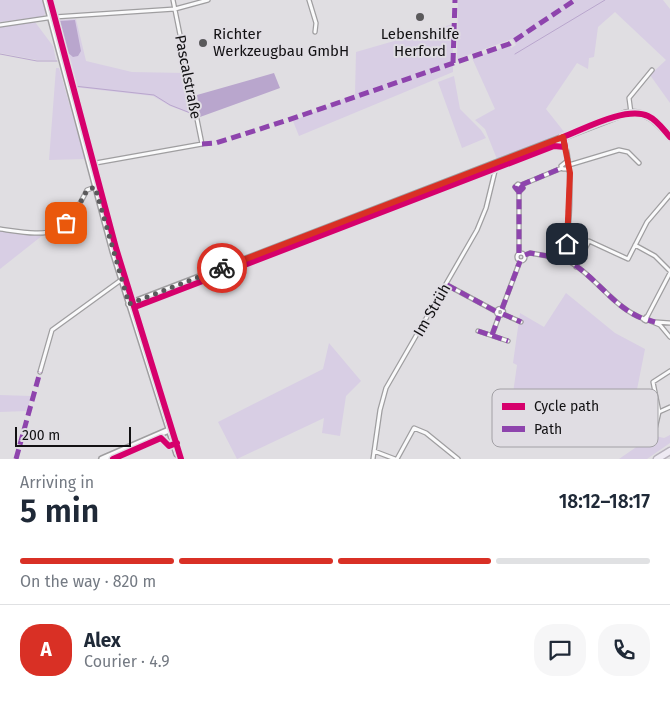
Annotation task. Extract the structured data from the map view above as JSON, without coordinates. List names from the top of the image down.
{
  "streets": {
    "street": ["Pascalstraße", "Im Strüh"]
  },
  "places": ["Lebenshilfe Herford", "Richter Werkzeugbau GmbH"],
  "legend": ["Cycle path", "Path"],
  "scale_bar": "200 m",
  "page": {
    "scale": "200 m",
    "heading": ["5 min", "Arriving in", "18:12–18:17"],
    "panel": ["Alex", "Courier · 4.9"],
    "bar": "On the way · 820 m",
    "round": "A"
  }
}
